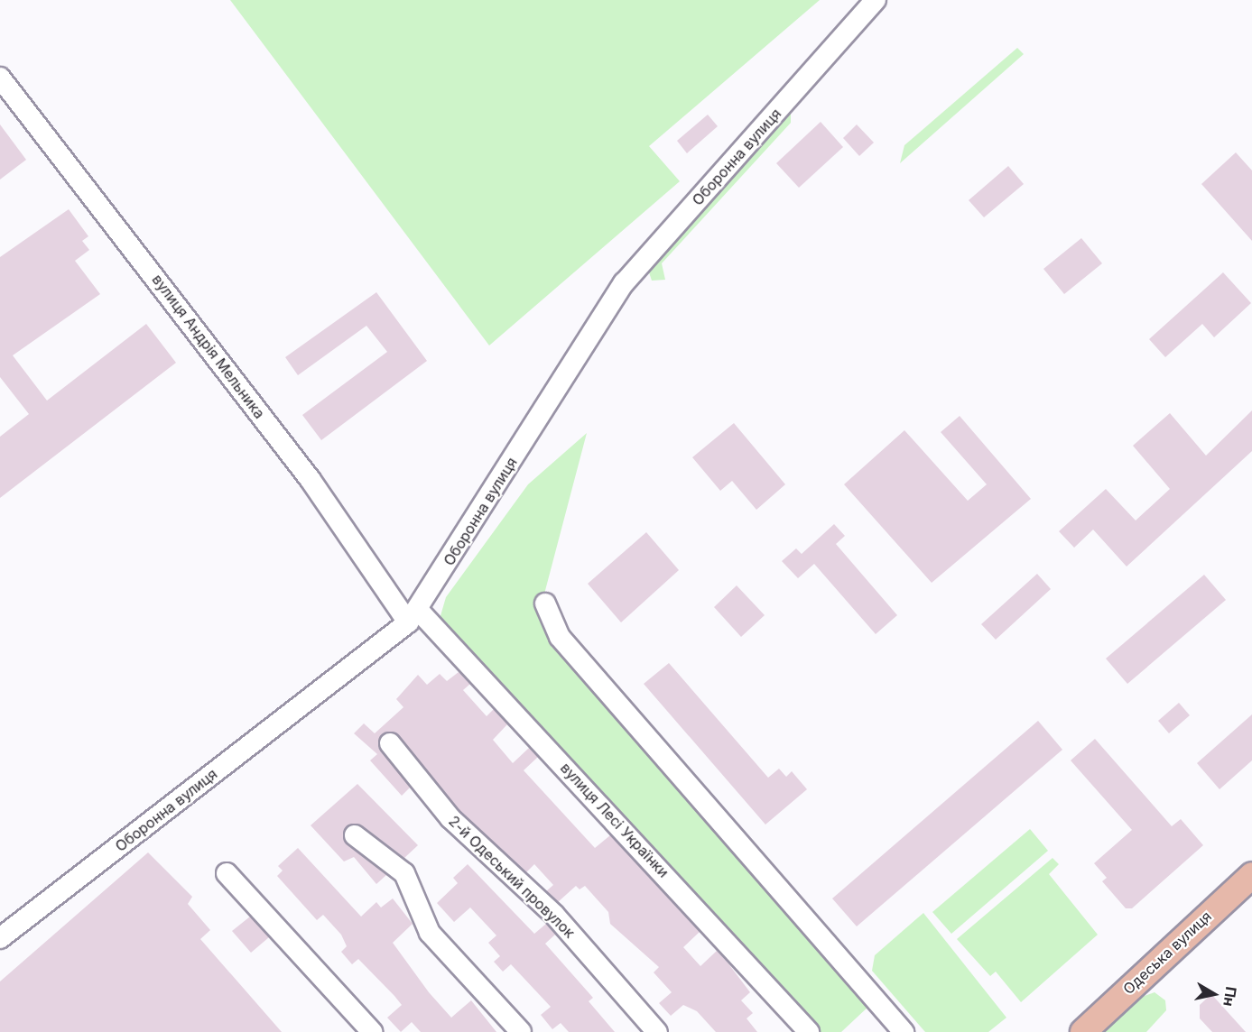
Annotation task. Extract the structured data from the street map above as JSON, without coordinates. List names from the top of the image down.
{
  "streets": {
    "main road": ["Одеська вулиця"],
    "street": [
      "Оборонна вулиця",
      "вулиця Андрія Мельника",
      "вулиця Лесі Українки",
      "2-й Одеський провулок"
    ]
  },
  "crossings": [
    ["Оборонна вулиця", "вулиця Андрія Мельника"],
    ["Оборонна вулиця", "вулиця Лесі Українки"],
    ["вулиця Андрія Мельника", "вулиця Лесі Українки"]
  ],
  "north": "right"
}
